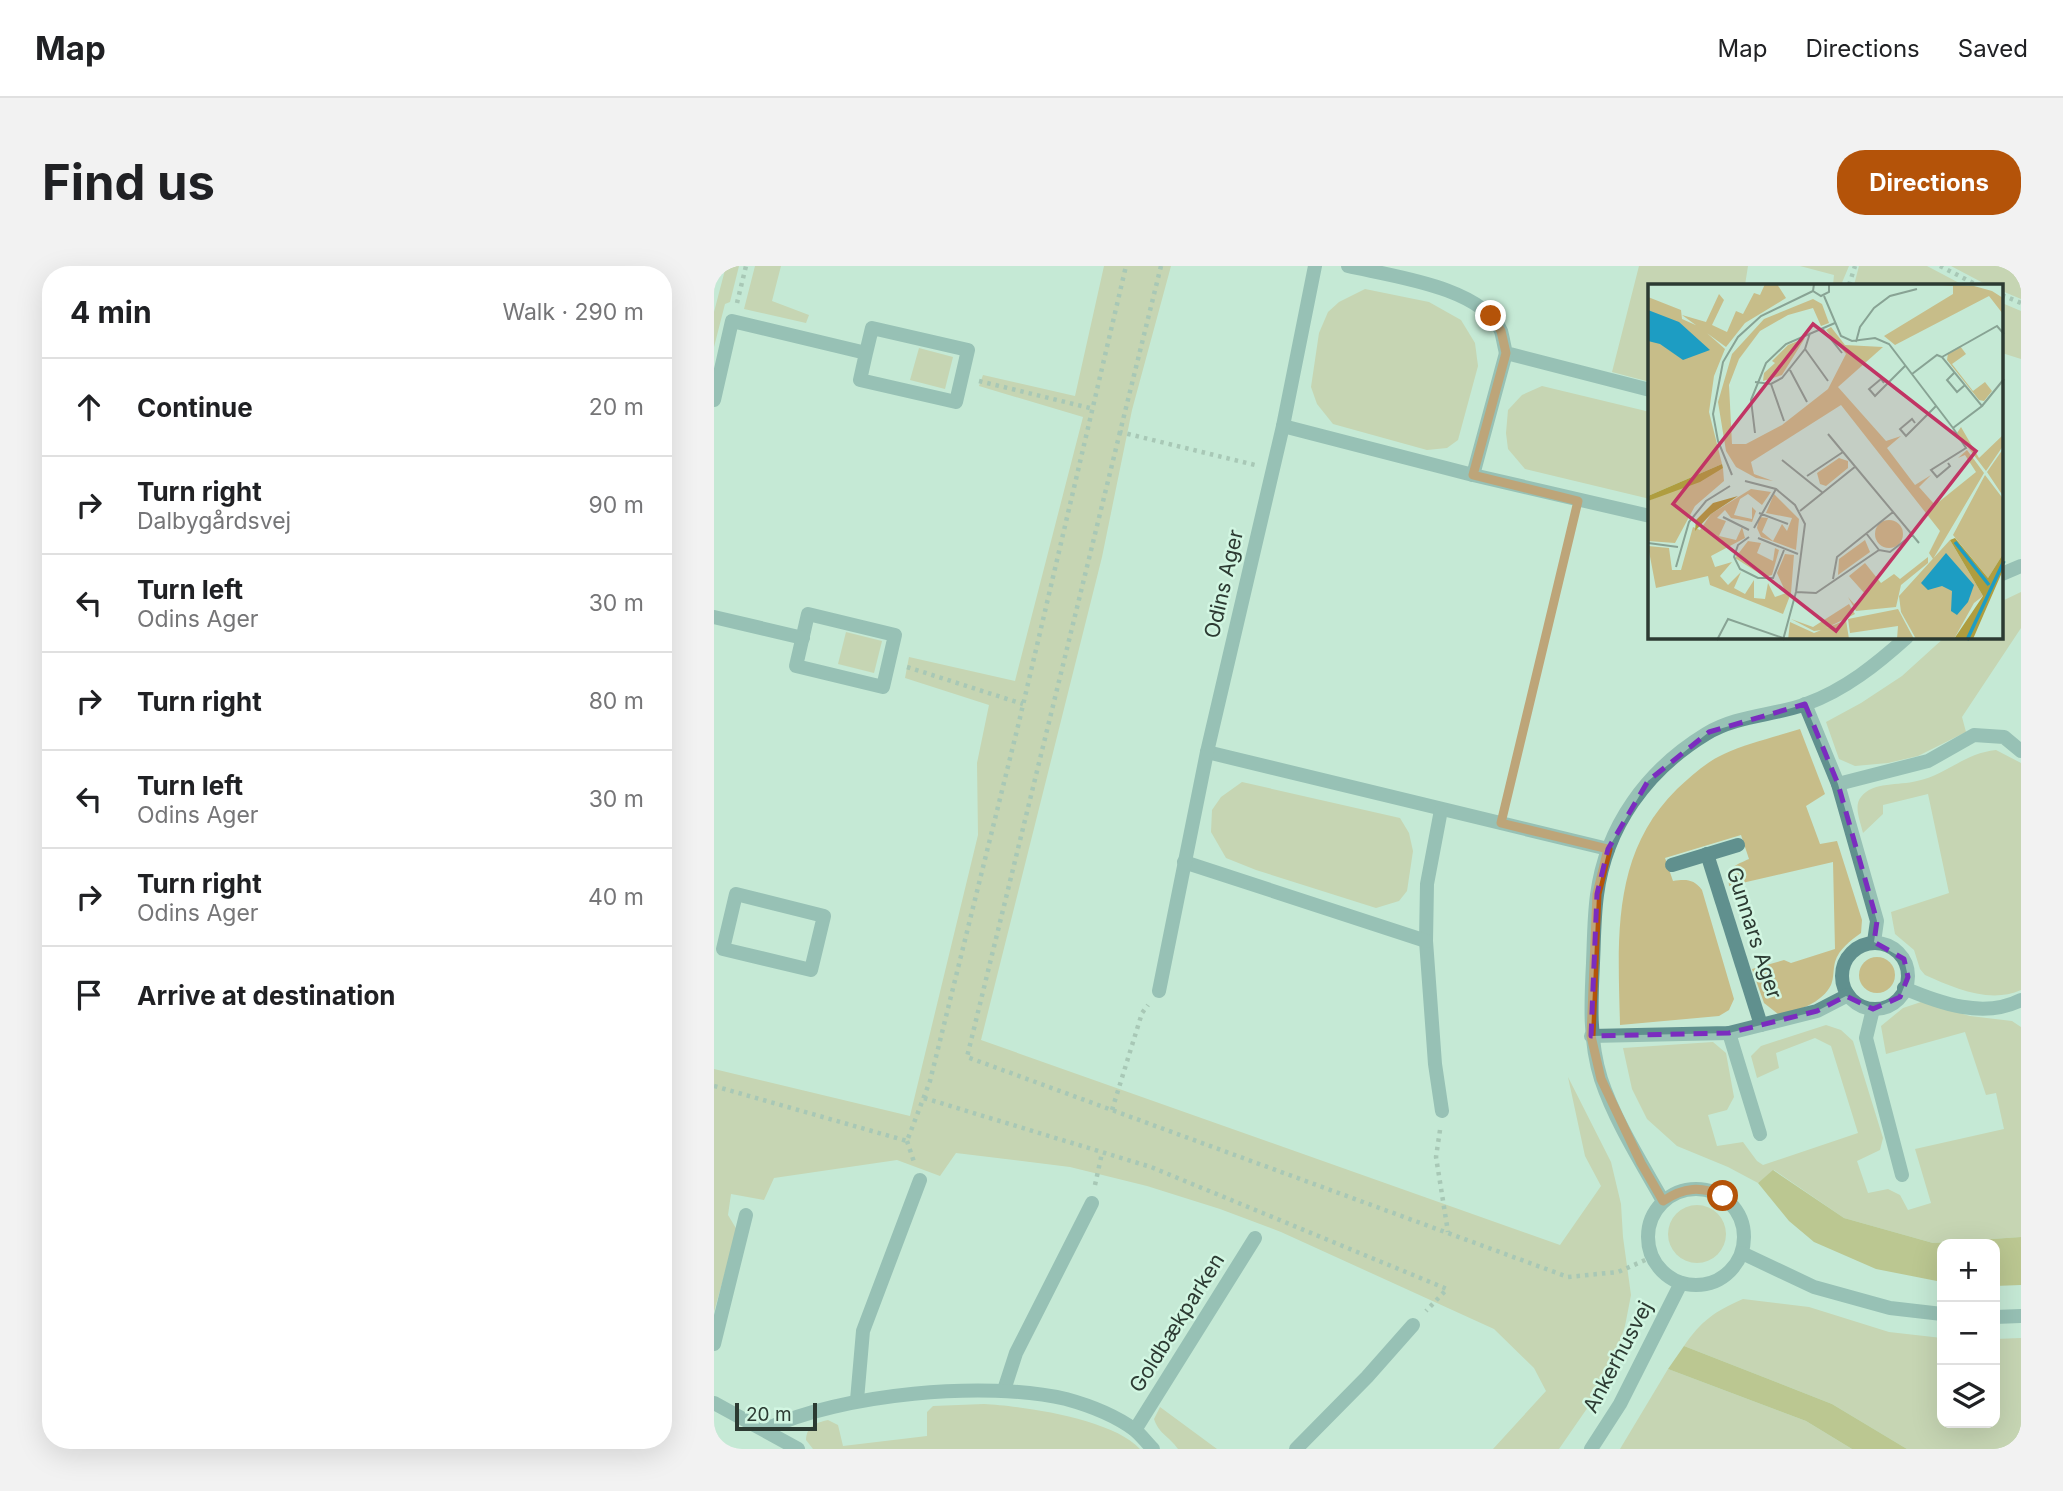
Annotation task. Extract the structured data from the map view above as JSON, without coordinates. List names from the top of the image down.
{
  "streets": {
    "street": [
      "Odins Ager",
      "Gunnars Ager",
      "Goldbækparken",
      "Ankerhusvej"
    ]
  },
  "scale_bar": "20 m",
  "page": {
    "header": "Map",
    "nav": ["Map", "Directions", "Saved"],
    "buttons": "Directions",
    "title": "Find us",
    "heading": ["4 min", "Walk · 290 m"],
    "list": [
      ["Continue", "20 m"],
      ["Turn right", "Dalbygårdsvej", "90 m"],
      ["Turn left", "Odins Ager", "30 m"],
      ["Turn right", "80 m"],
      ["Turn left", "Odins Ager", "30 m"],
      ["Turn right", "Odins Ager", "40 m"],
      "Arrive at destination"
    ],
    "map_buttons": ["+", "−"],
    "scale": "20 m"
  }
}
